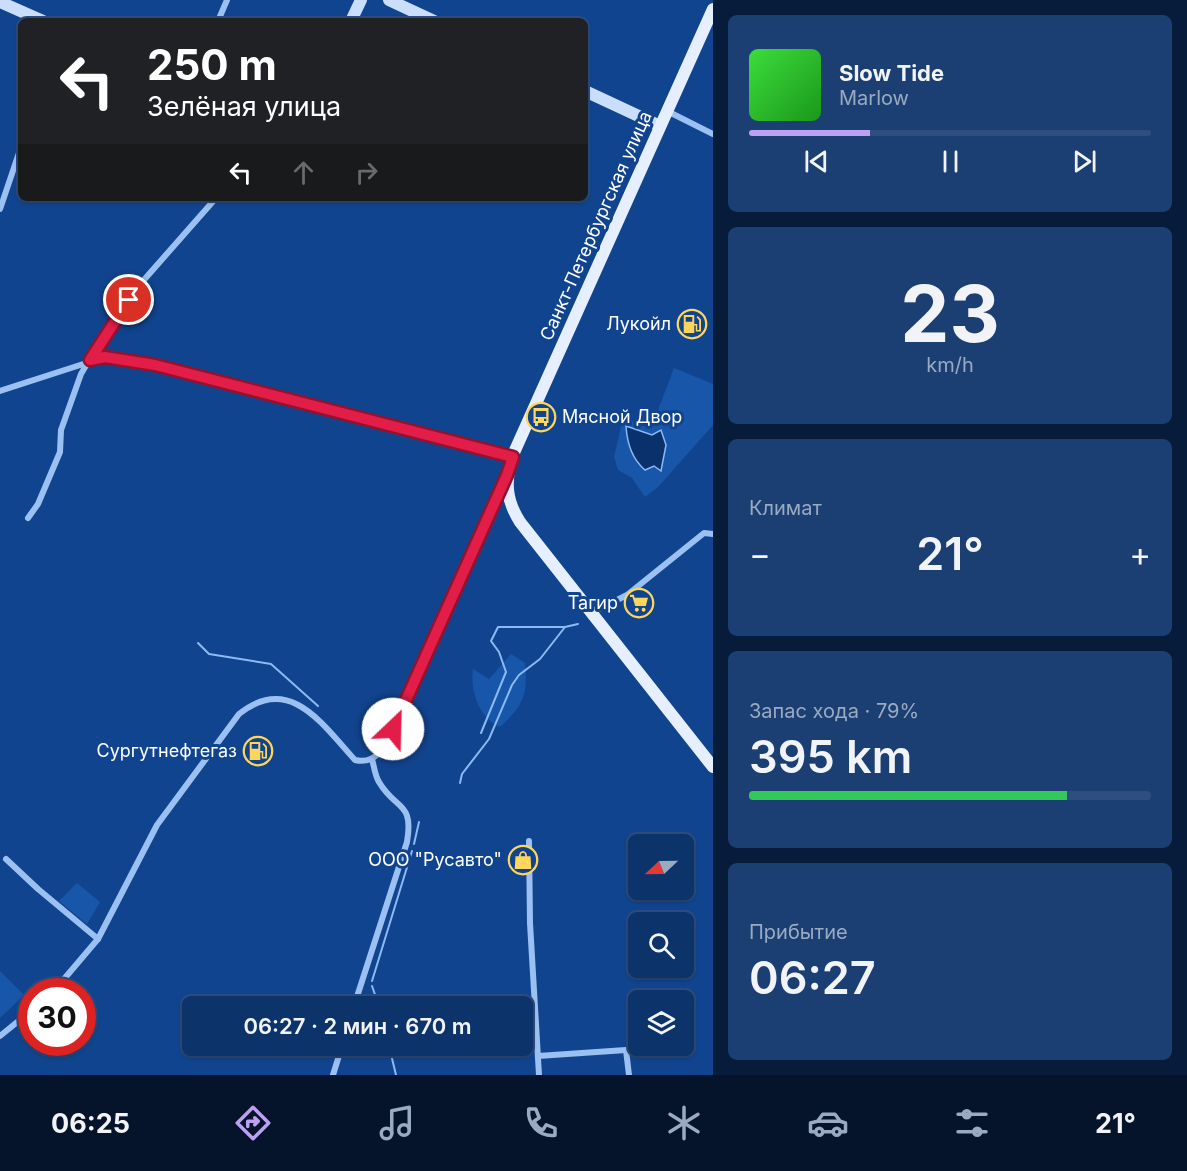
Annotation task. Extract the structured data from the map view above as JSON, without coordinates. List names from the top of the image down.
{
  "streets": {
    "main road": ["Санкт-Петербургская улица"]
  },
  "places": {
    "fuel station": ["Лукойл", "Сургутнефтегаз"],
    "bus stop": ["Мясной Двор"],
    "supermarket": ["Тагир"],
    "shop": ["ООО \"Русавто\""]
  },
  "north": "left",
  "page": {
    "turn": ["250 m", "Зелёная улица"],
    "song": ["Slow Tide", "Marlow"],
    "tile": [
      ["23", "km/h"],
      "Климат",
      ["Запас хода · 79%", "395 km"],
      ["Прибытие", "06:27"]
    ],
    "heat": ["−", "21°", "+"],
    "limit": "30",
    "trip": "06:27 · 2 мин · 670 m",
    "tabs": ["06:25", "21°"]
  }
}
